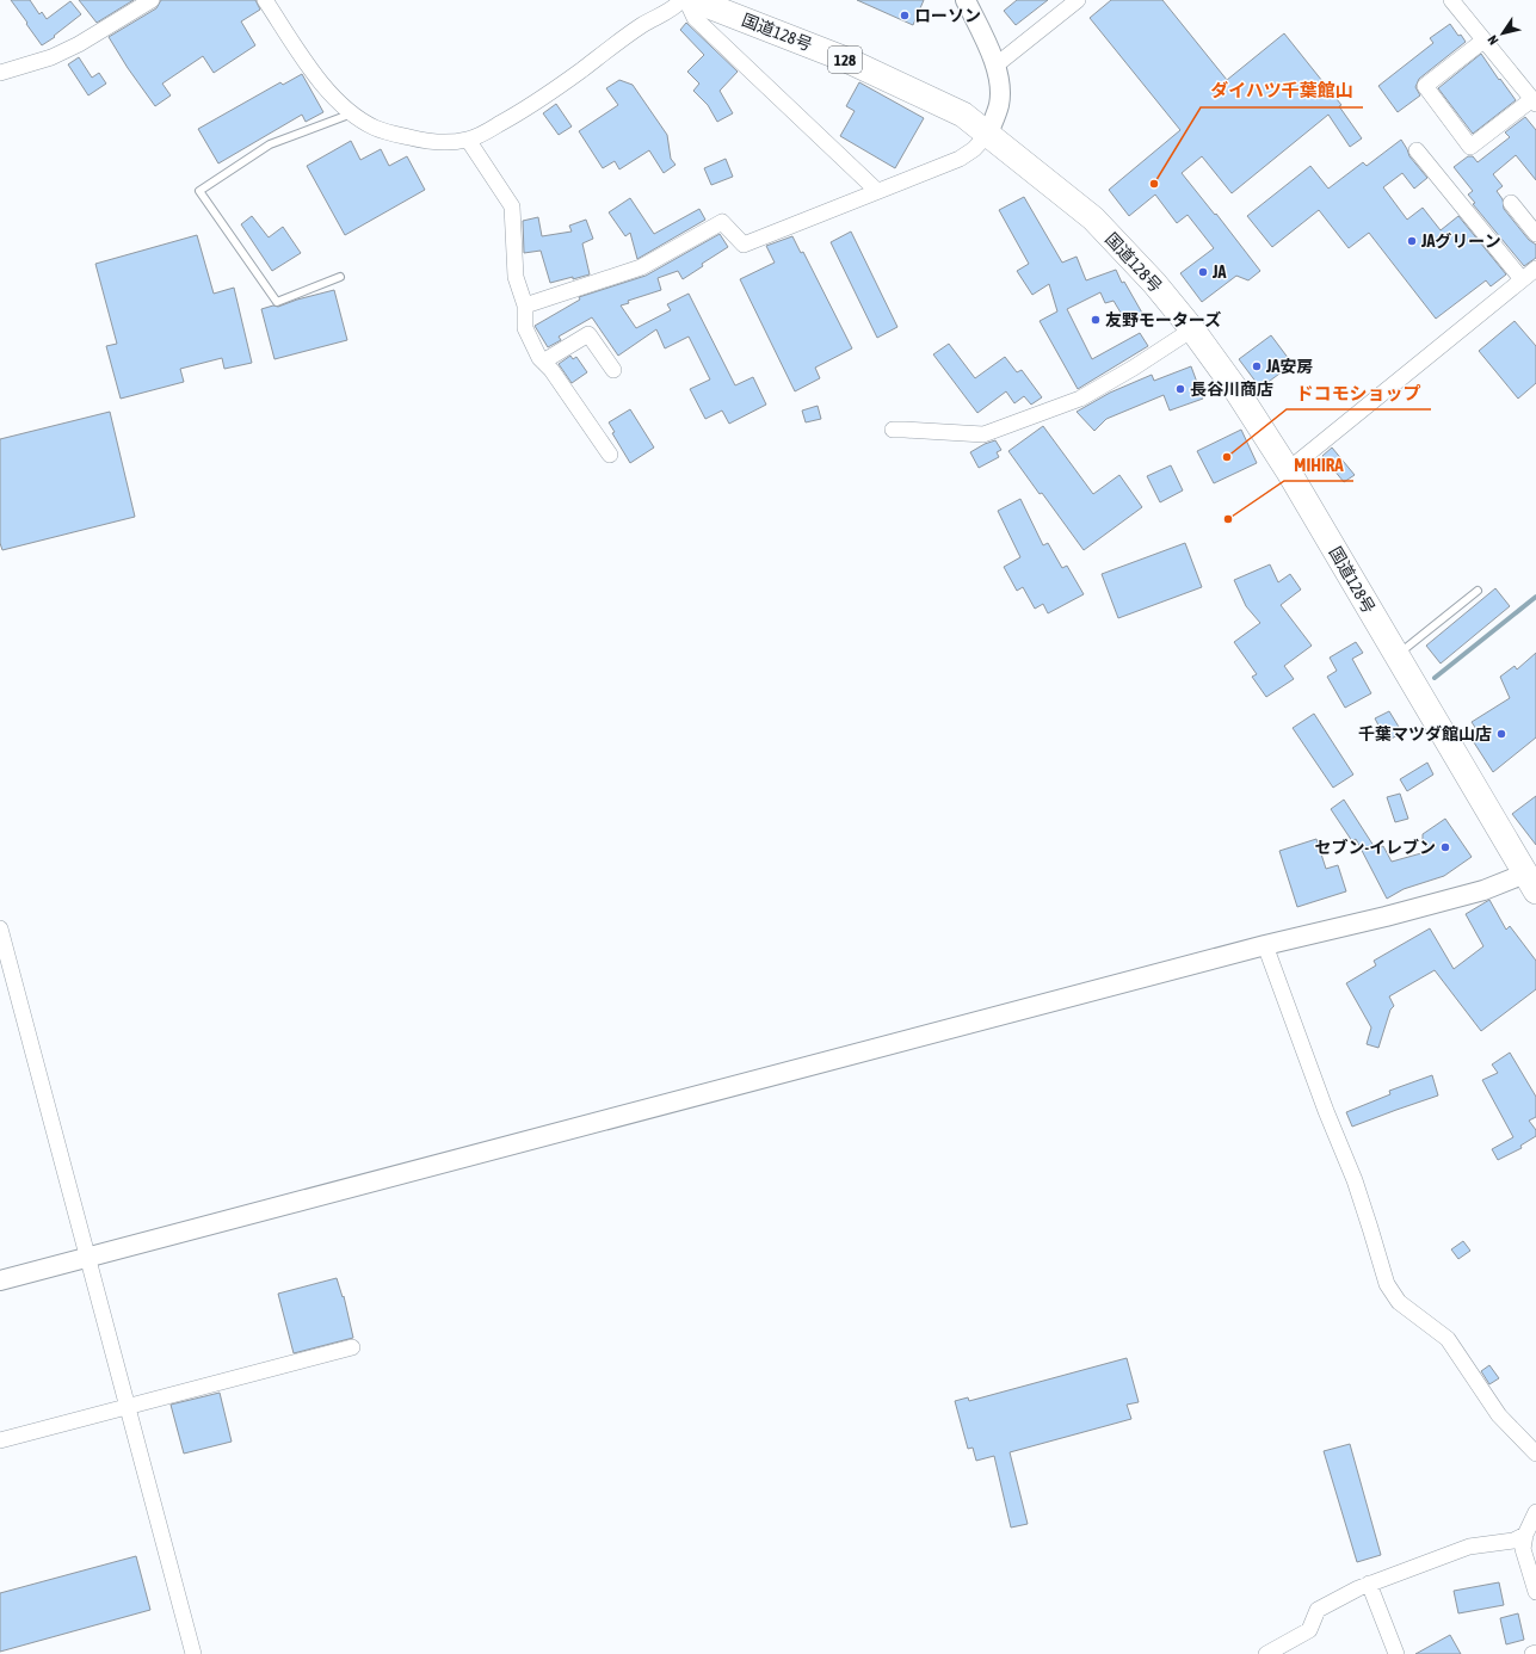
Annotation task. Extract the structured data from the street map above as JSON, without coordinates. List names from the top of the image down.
{
  "streets": {
    "highway": ["国道128号", "128"]
  },
  "places": [
    "ローソン",
    "ダイハツ千葉館山",
    "JAグリーン",
    "JA",
    "友野モーターズ",
    "JA安房",
    "長谷川商店",
    "ドコモショップ",
    "MIHIRA",
    "千葉マツダ館山店",
    "セブン-イレブン"
  ],
  "north": "bottom left"
}
